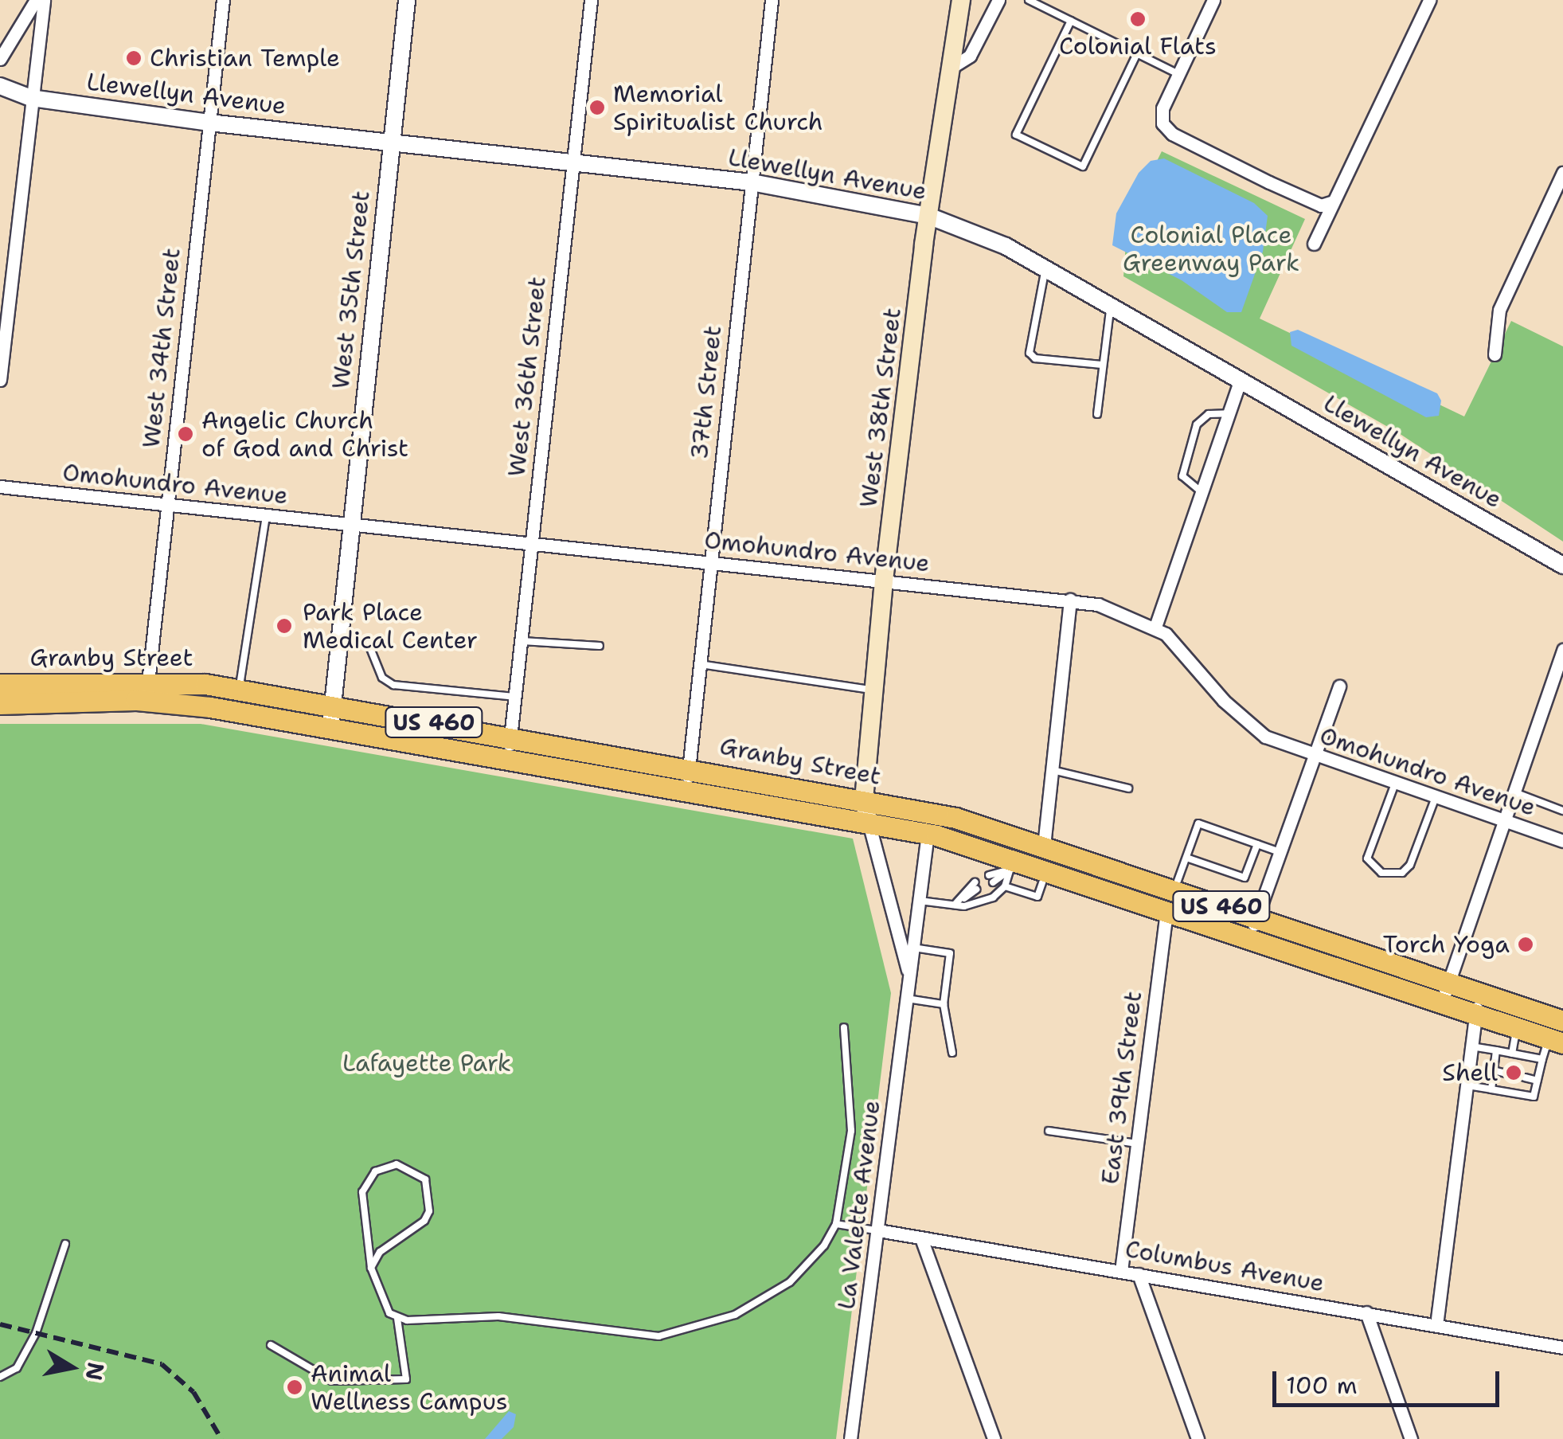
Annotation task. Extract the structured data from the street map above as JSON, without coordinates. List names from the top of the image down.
{
  "streets": {
    "main road": ["West 38th Street", "Granby Street", "US 460"],
    "street": [
      "Llewellyn Avenue",
      "West 35th Street",
      "West 34th Street",
      "West 36th Street",
      "37th Street",
      "Omohundro Avenue",
      "East 39th Street",
      "La Valette Avenue",
      "Columbus Avenue"
    ]
  },
  "crossings": [
    ["Llewellyn Avenue", "West 35th Street"],
    ["Llewellyn Avenue", "West 34th Street"],
    ["Llewellyn Avenue", "West 36th Street"],
    ["Llewellyn Avenue", "37th Street"],
    ["Llewellyn Avenue", "West 38th Street"],
    ["West 35th Street", "Omohundro Avenue"],
    ["West 35th Street", "Granby Street"],
    ["West 34th Street", "Omohundro Avenue"],
    ["West 34th Street", "Granby Street"],
    ["West 36th Street", "Omohundro Avenue"],
    ["West 36th Street", "Granby Street"],
    ["37th Street", "Omohundro Avenue"],
    ["37th Street", "Granby Street"],
    ["West 38th Street", "Omohundro Avenue"],
    ["West 38th Street", "Granby Street"],
    ["West 38th Street", "La Valette Avenue"],
    ["Granby Street", "East 39th Street"],
    ["Granby Street", "La Valette Avenue"],
    ["East 39th Street", "Columbus Avenue"],
    ["La Valette Avenue", "Columbus Avenue"]
  ],
  "parks": ["Colonial Place Greenway Park", "Lafayette Park"],
  "places": [
    "Colonial Flats",
    "Christian Temple",
    "Memorial Spiritualist Church",
    "Angelic Church of God and Christ",
    "Park Place Medical Center",
    "Torch Yoga",
    "Shell",
    "Animal Wellness Campus"
  ],
  "scale_bar": "100 m",
  "north": "right"
}
